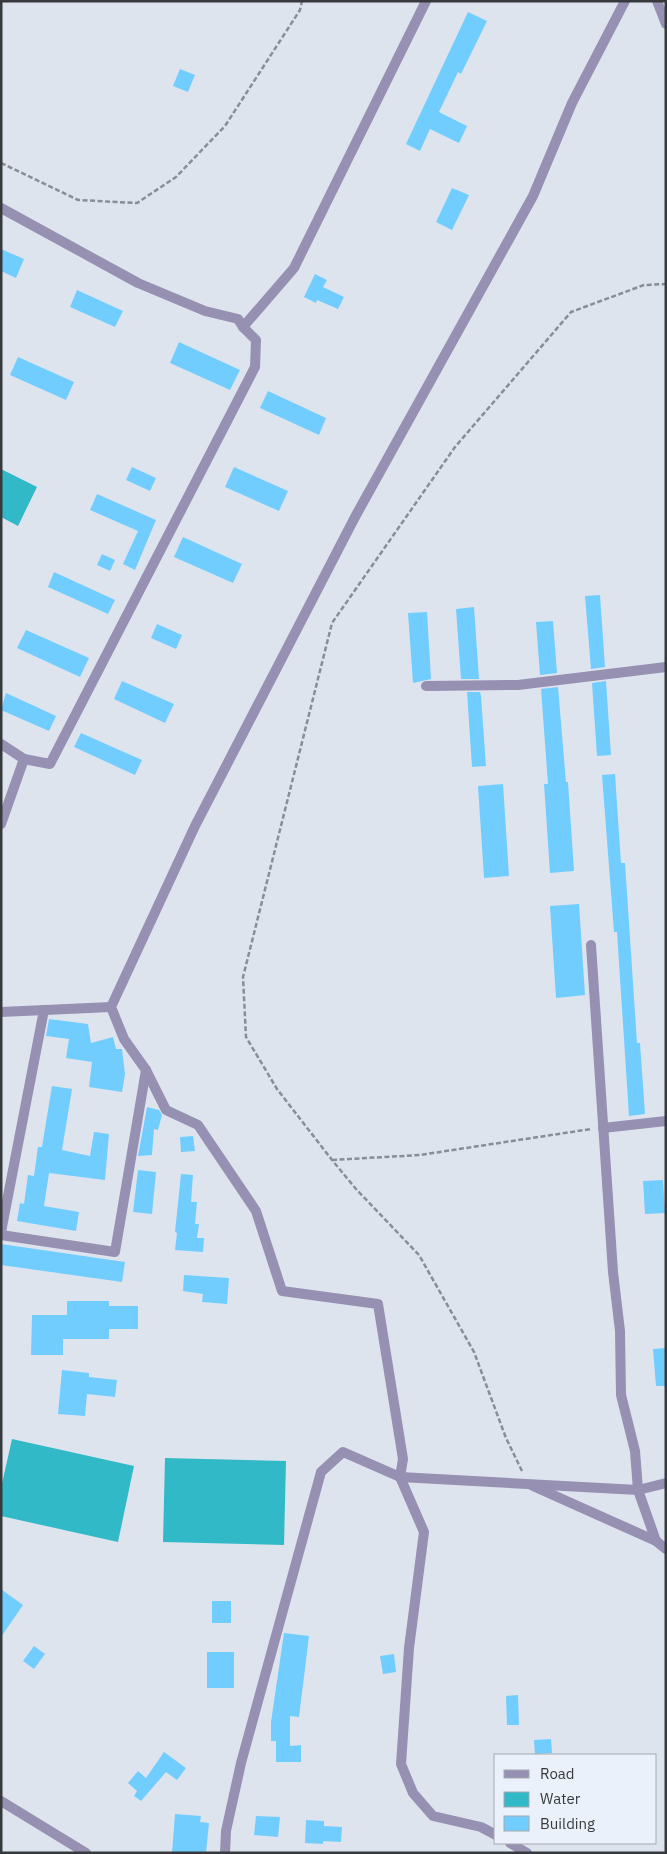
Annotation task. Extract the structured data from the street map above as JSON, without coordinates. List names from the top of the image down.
{
  "legend": ["Road", "Water", "Building"]
}
